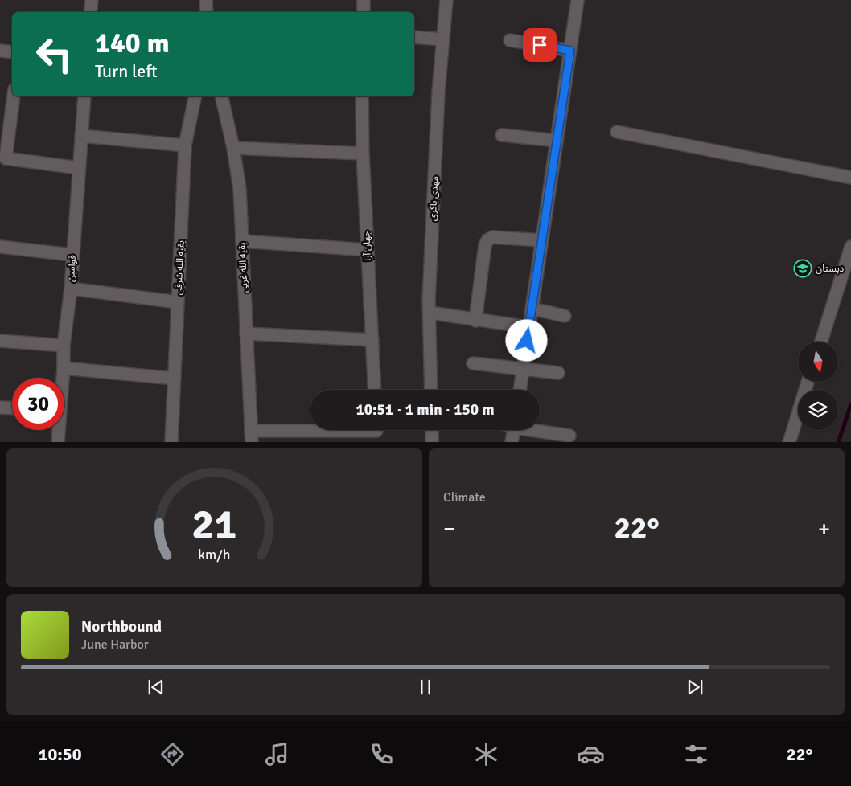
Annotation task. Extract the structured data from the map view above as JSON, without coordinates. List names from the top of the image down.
{
  "streets": {
    "street": [
      "مهدی باکری",
      "جهان آرا",
      "بقیه الله شرقی",
      "بقیه الله غربی",
      "قوامین"
    ]
  },
  "places": {
    "school or university": ["دبستان"]
  },
  "north": "bottom",
  "page": {
    "turn": ["140 m", "Turn left"],
    "limit": "30",
    "trip": "10:51 · 1 min · 150 m",
    "tile": "Climate",
    "heat": ["−", "22°", "+"],
    "song": ["Northbound", "June Harbor"],
    "tabs": ["10:50", "22°"],
    "gauge": ["21", "km/h"]
  }
}
